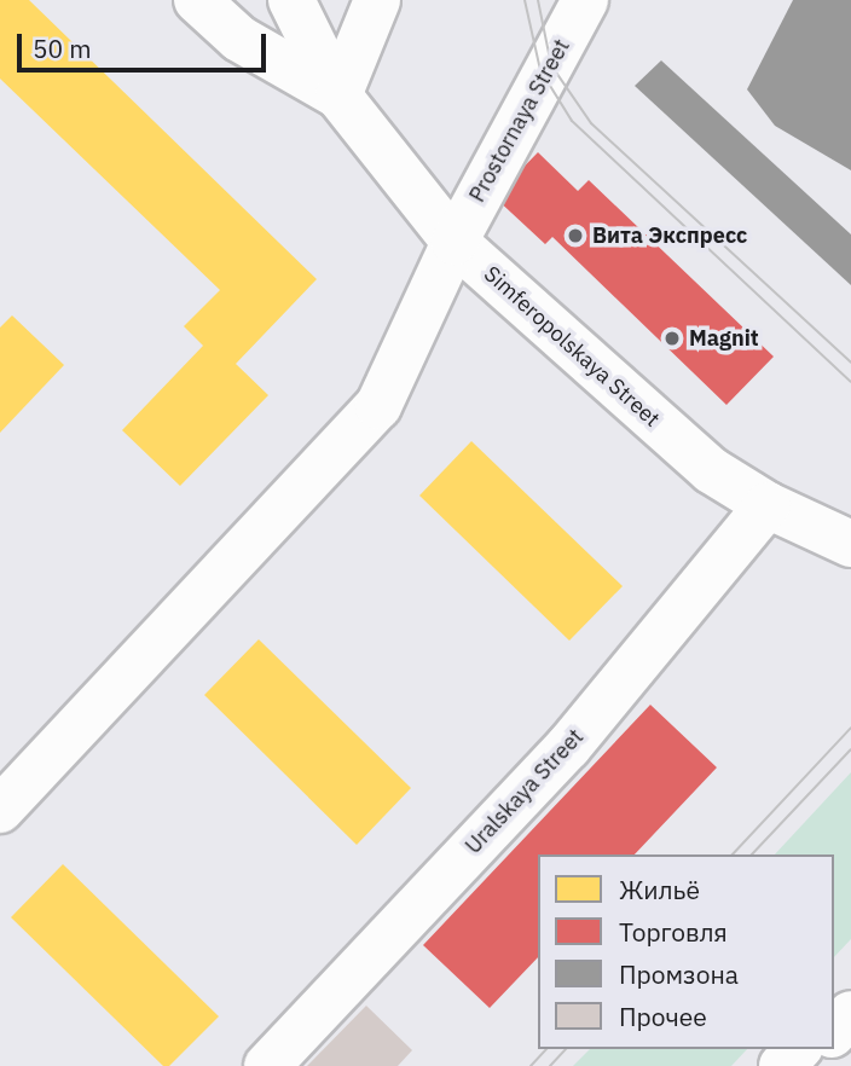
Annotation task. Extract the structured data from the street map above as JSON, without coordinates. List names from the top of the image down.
{
  "streets": {
    "street": ["Prostornaya Street", "Simferopolskaya Street", "Uralskaya Street"]
  },
  "crossings": [
    ["Prostornaya Street", "Simferopolskaya Street"],
    ["Simferopolskaya Street", "Uralskaya Street"]
  ],
  "places": ["Вита Экспресс", "Magnit"],
  "legend": [
    "Жильё",
    "Торговля",
    "Промзона",
    "Прочее"
  ],
  "scale_bar": "50 m"
}
